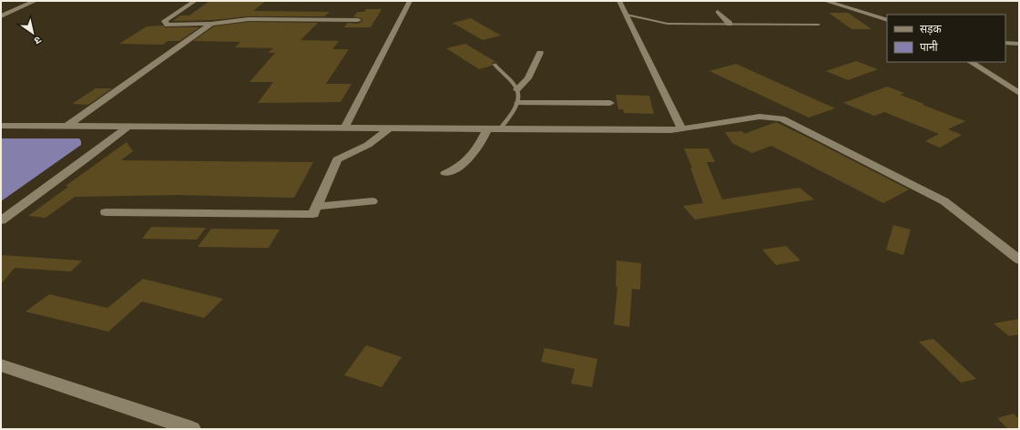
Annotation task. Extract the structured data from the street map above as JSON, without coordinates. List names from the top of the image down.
{
  "legend": ["सड़क", "पानी"],
  "north": "bottom right"
}
